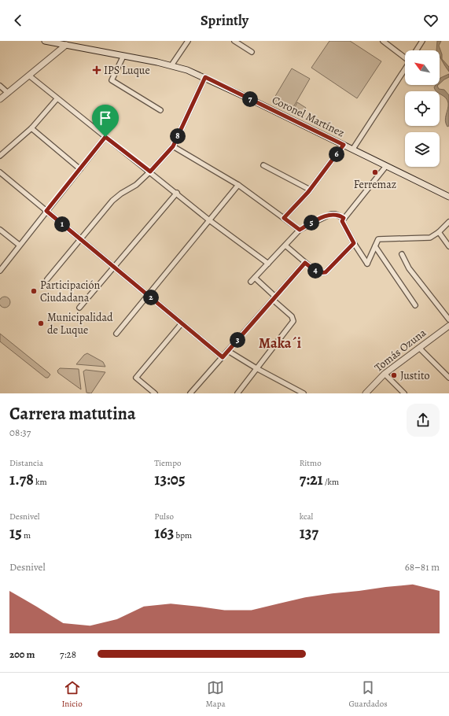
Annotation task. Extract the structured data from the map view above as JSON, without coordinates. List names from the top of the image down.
{
  "streets": {
    "main road": ["Coronel Martínez", "Tomás Ozuna"]
  },
  "districts": ["Maka´i"],
  "places": {
    "health": ["IPS Luque"],
    "other": [
      "Ferremaz",
      "Participación Ciudadana",
      "Municipalidad de Luque",
      "Justito"
    ]
  },
  "north": "top left",
  "page": {
    "header": "Sprintly",
    "pins": [
      "7",
      "8",
      "6",
      "5",
      "1",
      "4",
      "2",
      "3"
    ],
    "heading": ["Carrera matutina", "08:37"],
    "stats": [
      ["Distancia", "1.78 km"],
      ["Tiempo", "13:05"],
      ["Ritmo", "7:21 /km"],
      ["Desnivel", "15 m"],
      ["Pulso", "163 bpm"],
      ["kcal", "137"]
    ],
    "chart": ["Desnivel", "68–81 m"],
    "list": [
      {
        "name": "200 m",
        "note": "7:28"
      }
    ],
    "tabs": ["Inicio", "Mapa", "Guardados"]
  }
}
